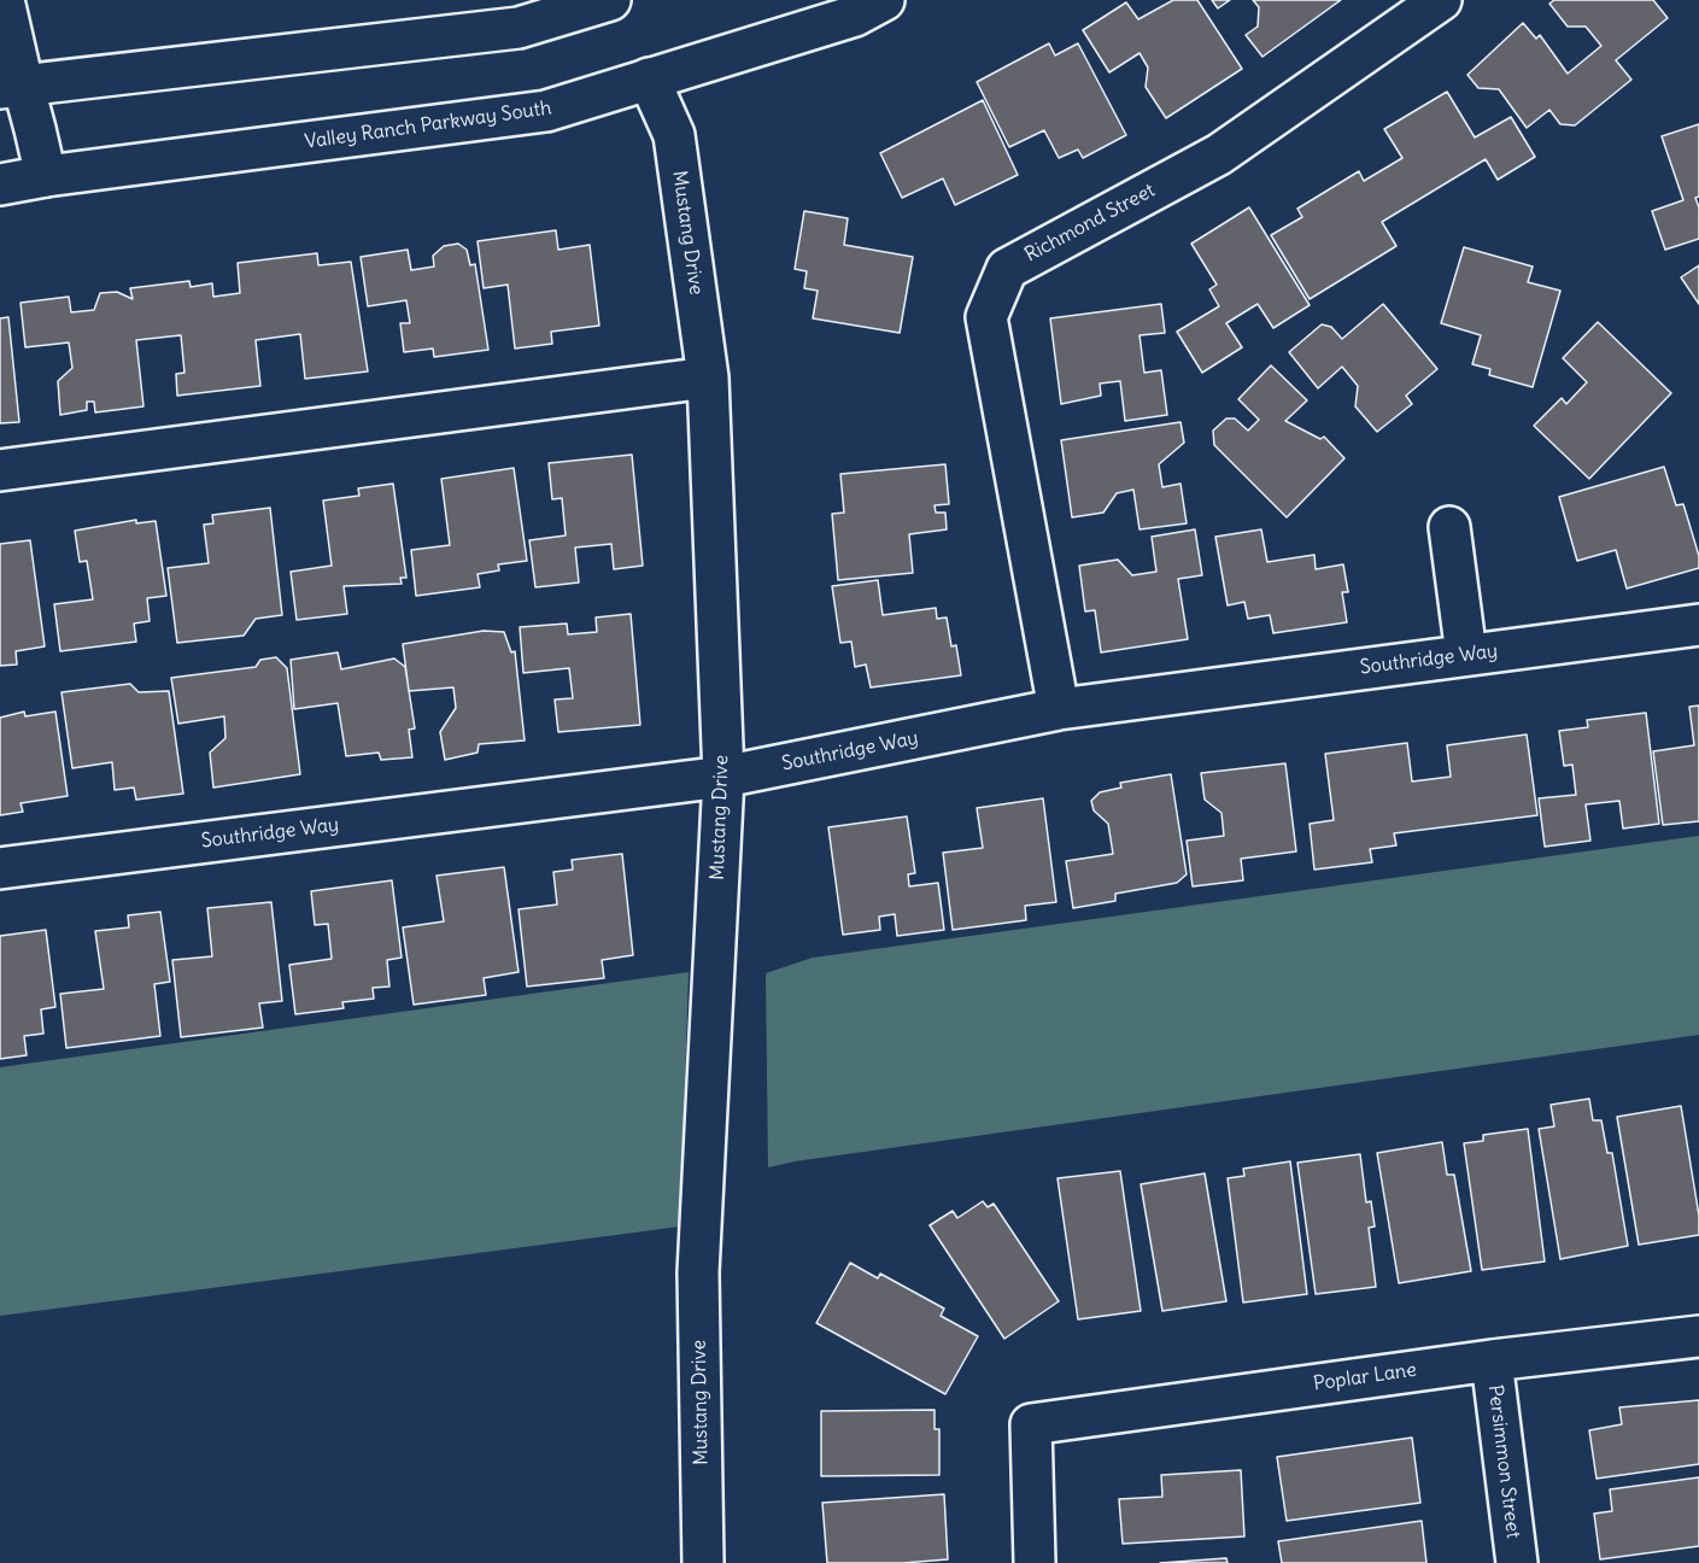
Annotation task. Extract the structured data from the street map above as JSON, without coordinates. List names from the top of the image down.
{
  "streets": {
    "street": [
      "Valley Ranch Parkway South",
      "Richmond Street",
      "Mustang Drive",
      "Southridge Way",
      "Poplar Lane",
      "Persimmon Street"
    ]
  },
  "crossings": [
    ["Valley Ranch Parkway South", "Mustang Drive"],
    ["Richmond Street", "Southridge Way"],
    ["Mustang Drive", "Southridge Way"],
    ["Poplar Lane", "Persimmon Street"]
  ]
}
